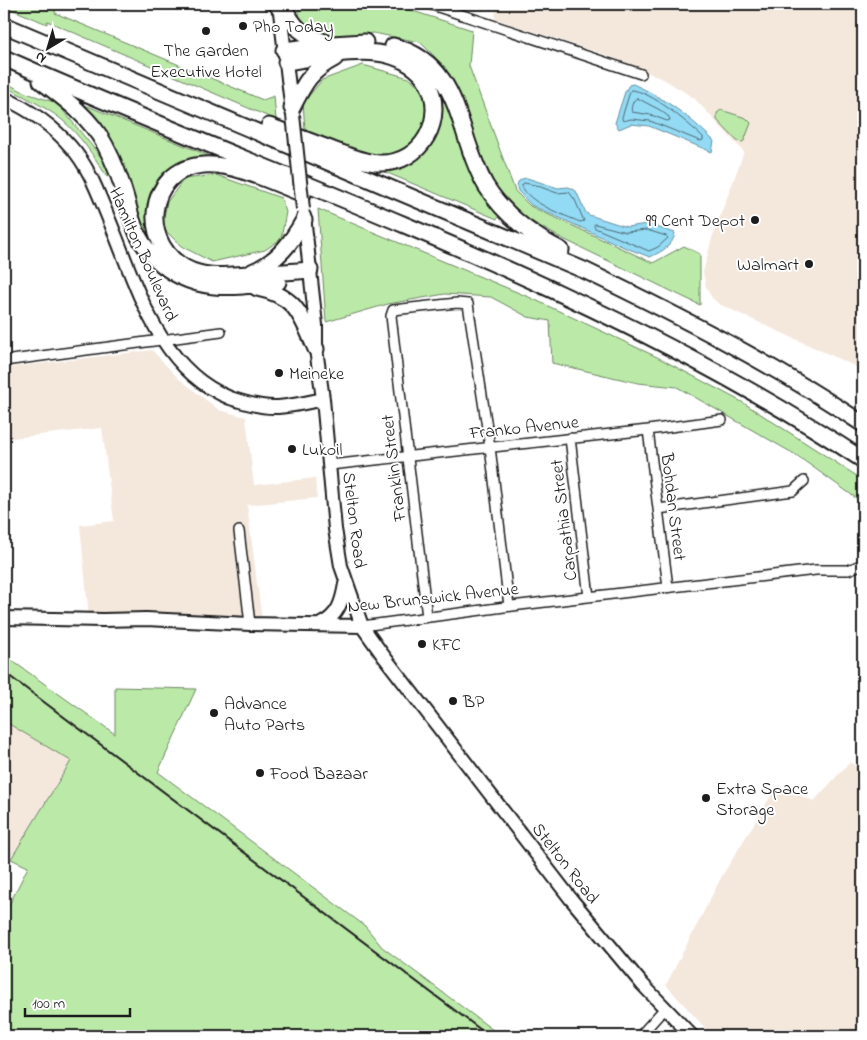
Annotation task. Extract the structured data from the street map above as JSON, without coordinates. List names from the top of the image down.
{
  "streets": {
    "main road": ["Hamilton Boulevard", "Stelton Road", "New Brunswick Avenue"],
    "street": [
      "Franko Avenue",
      "Franklin Street",
      "Bohdan Street",
      "Carpathia Street"
    ]
  },
  "crossings": [
    ["Hamilton Boulevard", "Stelton Road"],
    ["Franko Avenue", "Franklin Street"],
    ["Franko Avenue", "Bohdan Street"],
    ["Franko Avenue", "Stelton Road"],
    ["Franko Avenue", "Carpathia Street"],
    ["Franklin Street", "New Brunswick Avenue"],
    ["Bohdan Street", "New Brunswick Avenue"],
    ["Stelton Road", "New Brunswick Avenue"],
    ["Carpathia Street", "New Brunswick Avenue"]
  ],
  "places": [
    "Pho Today",
    "The Garden Executive Hotel",
    "99 Cent Depot",
    "Walmart",
    "Meineke",
    "Lukoil",
    "KFC",
    "BP",
    "Advance Auto Parts",
    "Food Bazaar",
    "Extra Space Storage"
  ],
  "scale_bar": "100 m",
  "north": "bottom left"
}
